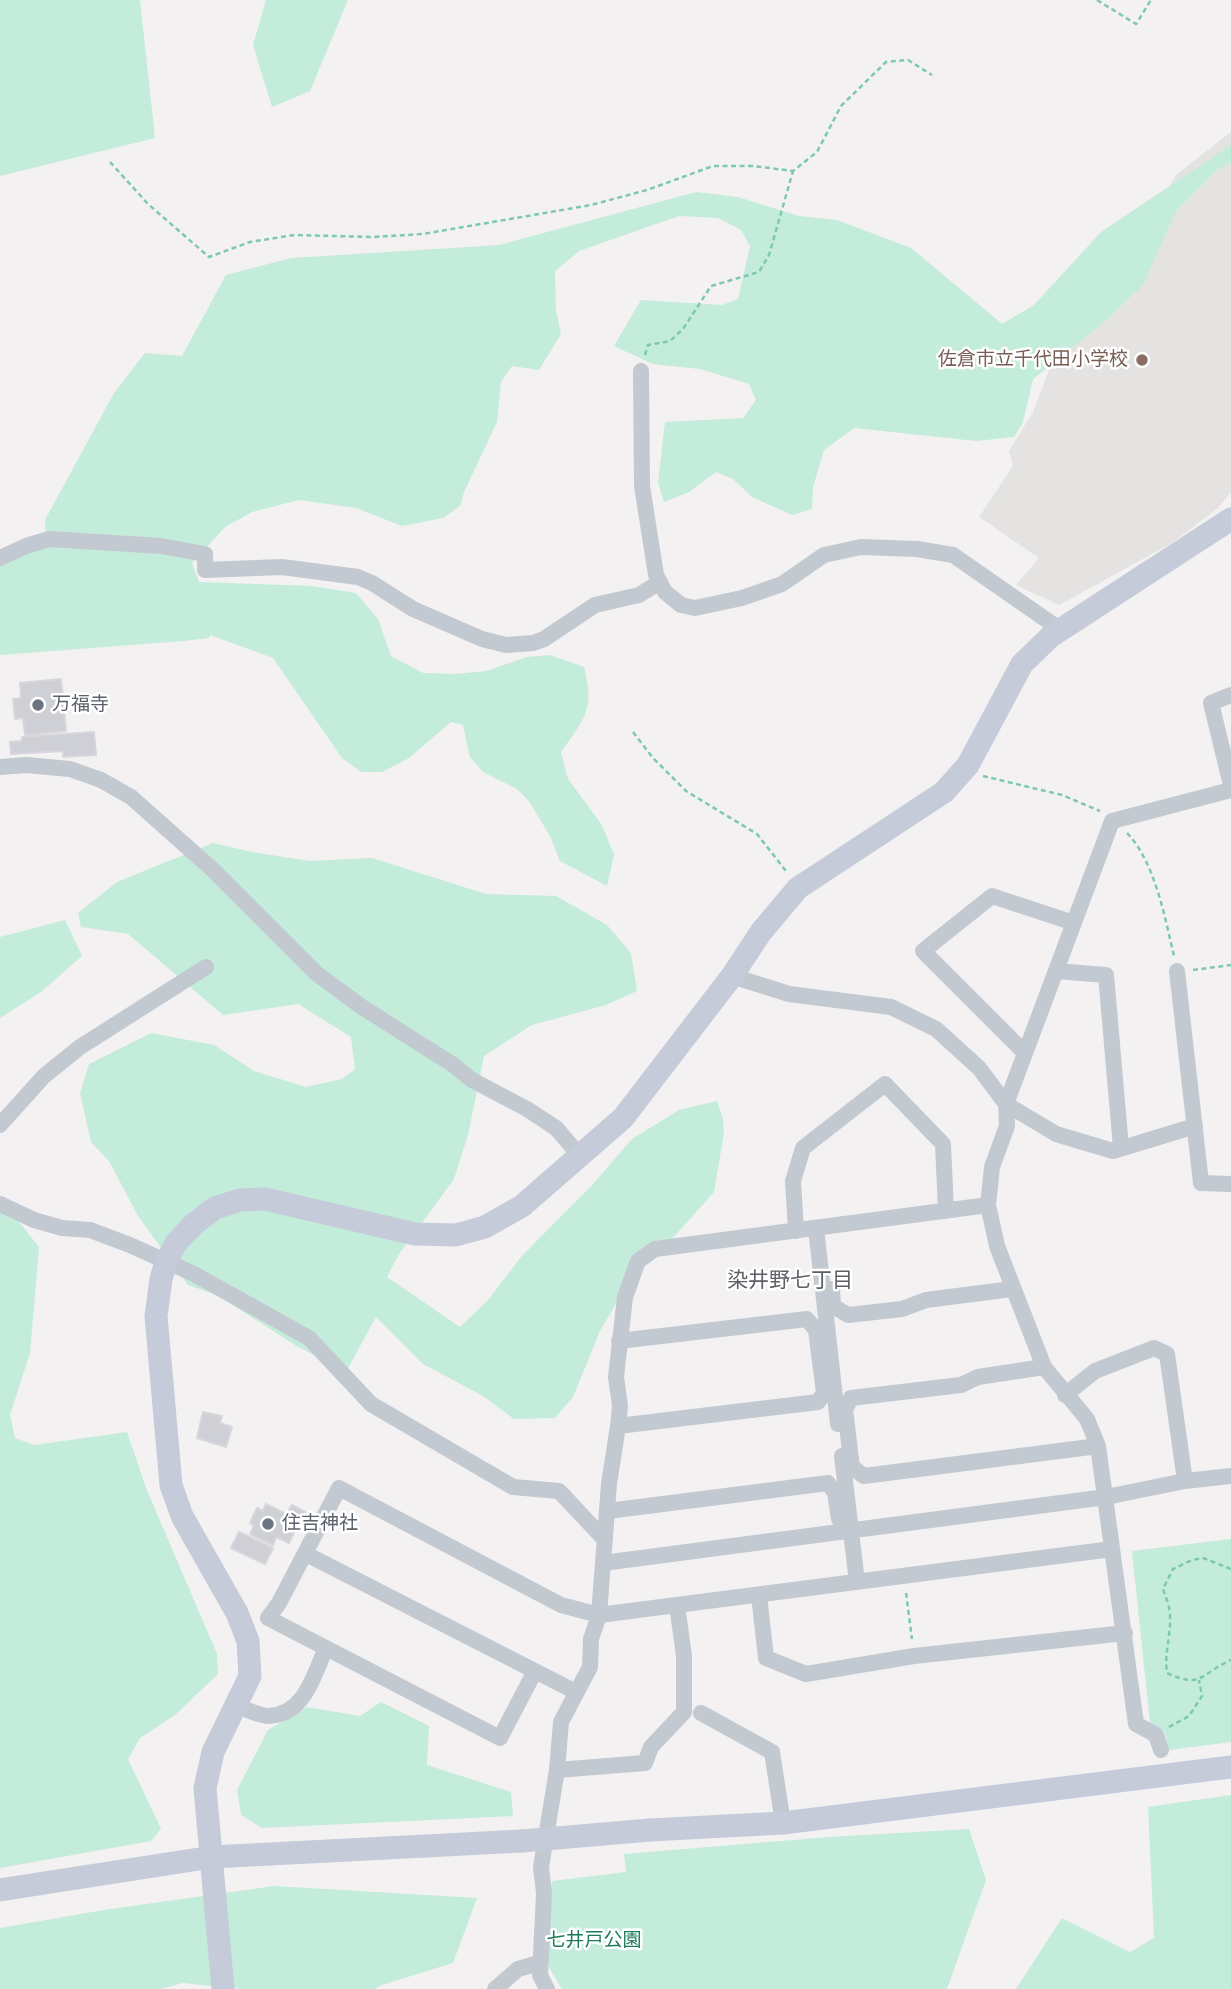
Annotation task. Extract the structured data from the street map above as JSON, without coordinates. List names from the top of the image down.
{
  "districts": ["染井野七丁目"],
  "parks": ["七井戸公園"],
  "places": ["佐倉市立千代田小学校", "万福寺", "住吉神社"]
}
